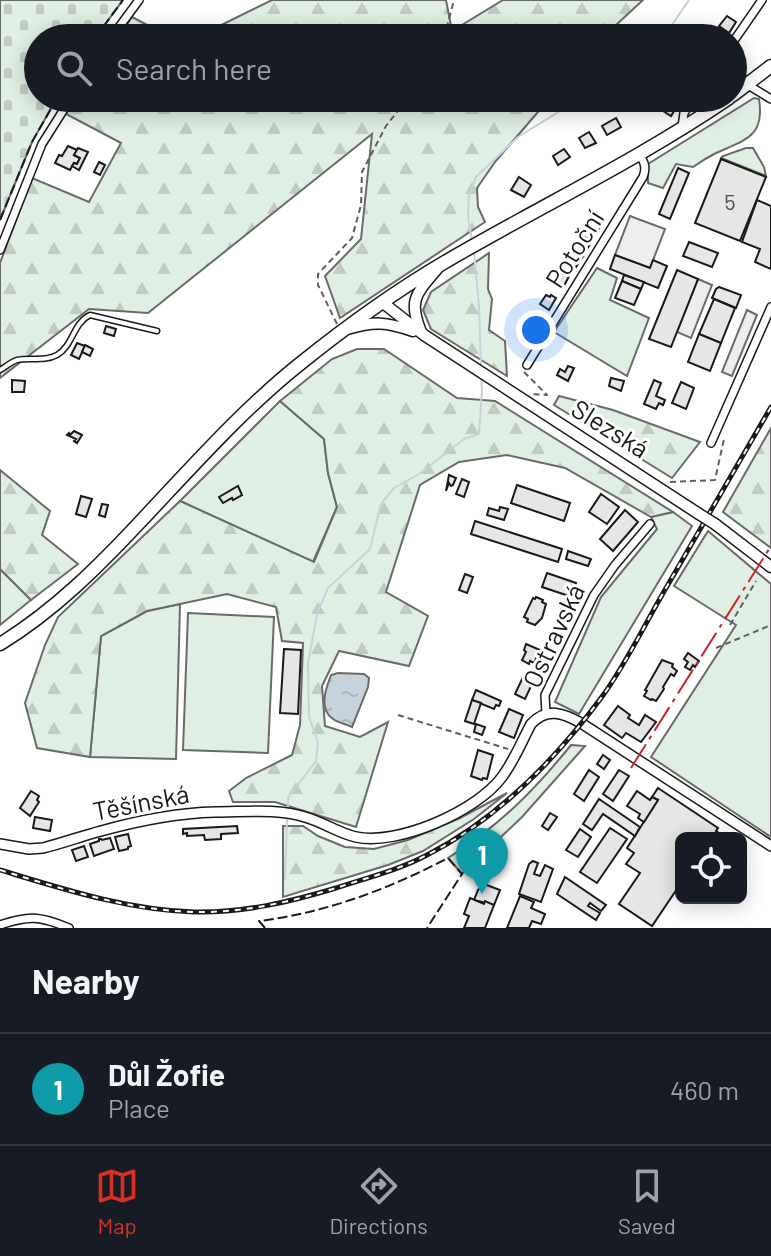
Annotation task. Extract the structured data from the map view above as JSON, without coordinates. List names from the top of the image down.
{
  "streets": {
    "main road": ["Slezská"],
    "street": ["Potoční", "Ostravská", "Těšínská"]
  },
  "crossings": [
    ["Ostravská", "Těšínská"]
  ],
  "house_numbers": ["5"],
  "page": {
    "search": "Search here",
    "pins": "1",
    "heading": "Nearby",
    "list": [
      {
        "mark": "1",
        "name": "Důl Žofie",
        "note": "Place",
        "value": "460 m"
      }
    ],
    "nav": ["Map", "Directions", "Saved"]
  }
}
